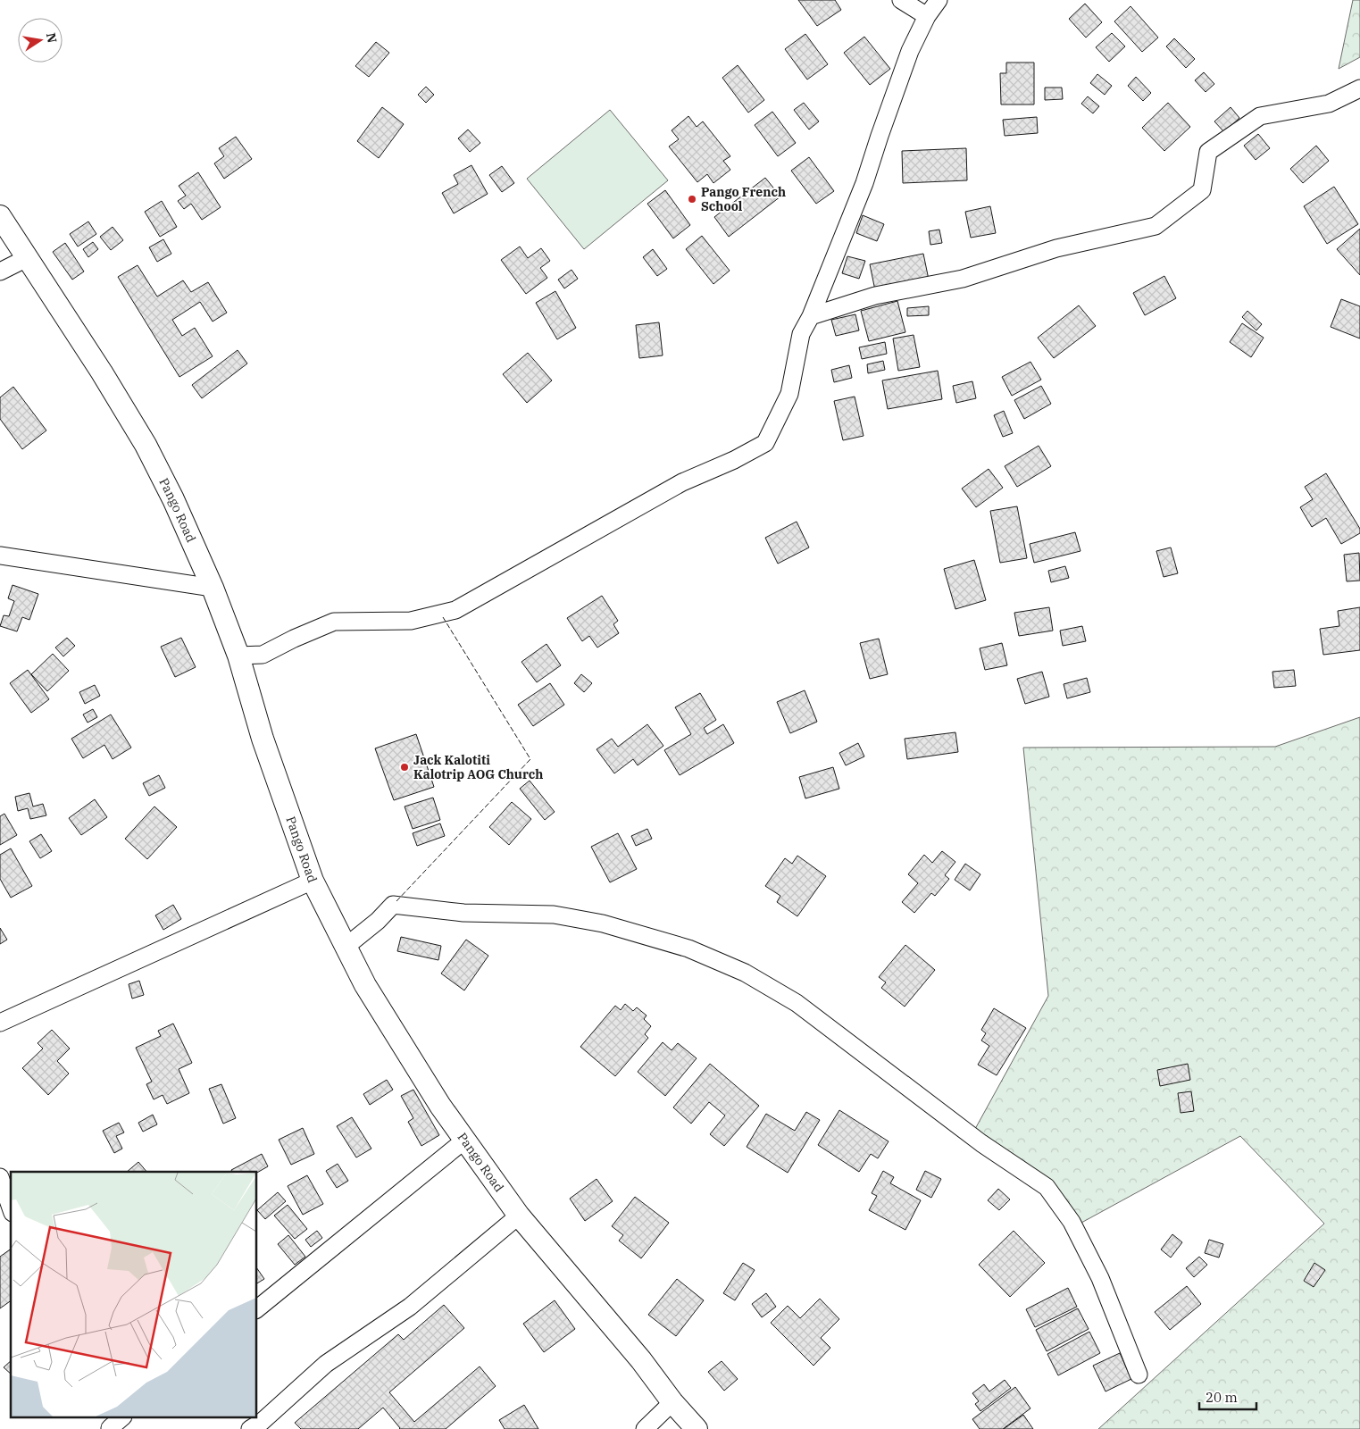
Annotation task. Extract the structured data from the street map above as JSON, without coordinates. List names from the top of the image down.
{
  "streets": {
    "street": ["Pango Road"]
  },
  "places": ["Pango French School", "Jack Kalotiti Kalotrip AOG Church"],
  "scale_bar": "20 m",
  "north": "right"
}
